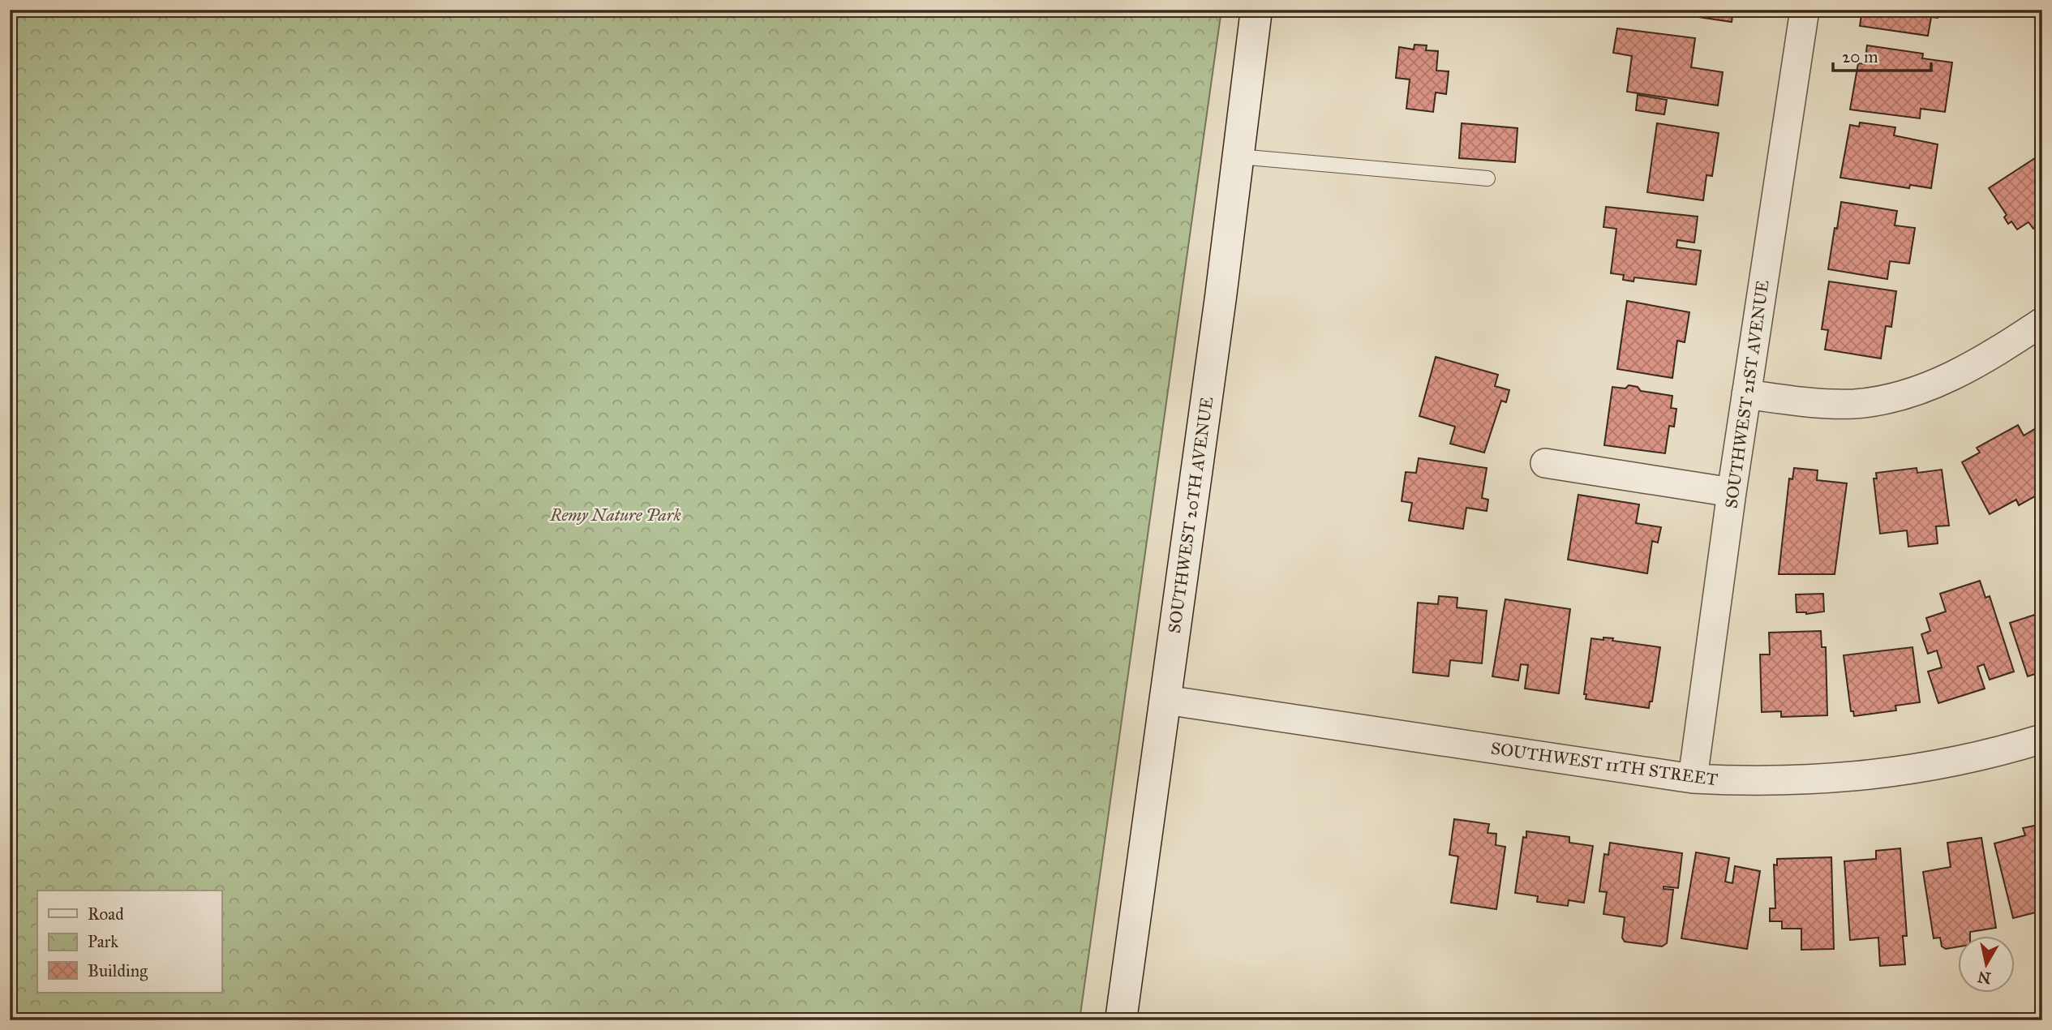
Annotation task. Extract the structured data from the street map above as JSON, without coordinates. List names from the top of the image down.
{
  "streets": {
    "street": ["SOUTHWEST 21ST AVENUE", "SOUTHWEST 20TH AVENUE", "SOUTHWEST 11TH STREET"]
  },
  "crossings": [
    ["SOUTHWEST 21ST AVENUE", "SOUTHWEST 11TH STREET"],
    ["SOUTHWEST 20TH AVENUE", "SOUTHWEST 11TH STREET"]
  ],
  "parks": ["Remy Nature Park"],
  "legend": ["Road", "Park", "Building"],
  "scale_bar": "20 m",
  "north": "bottom"
}
